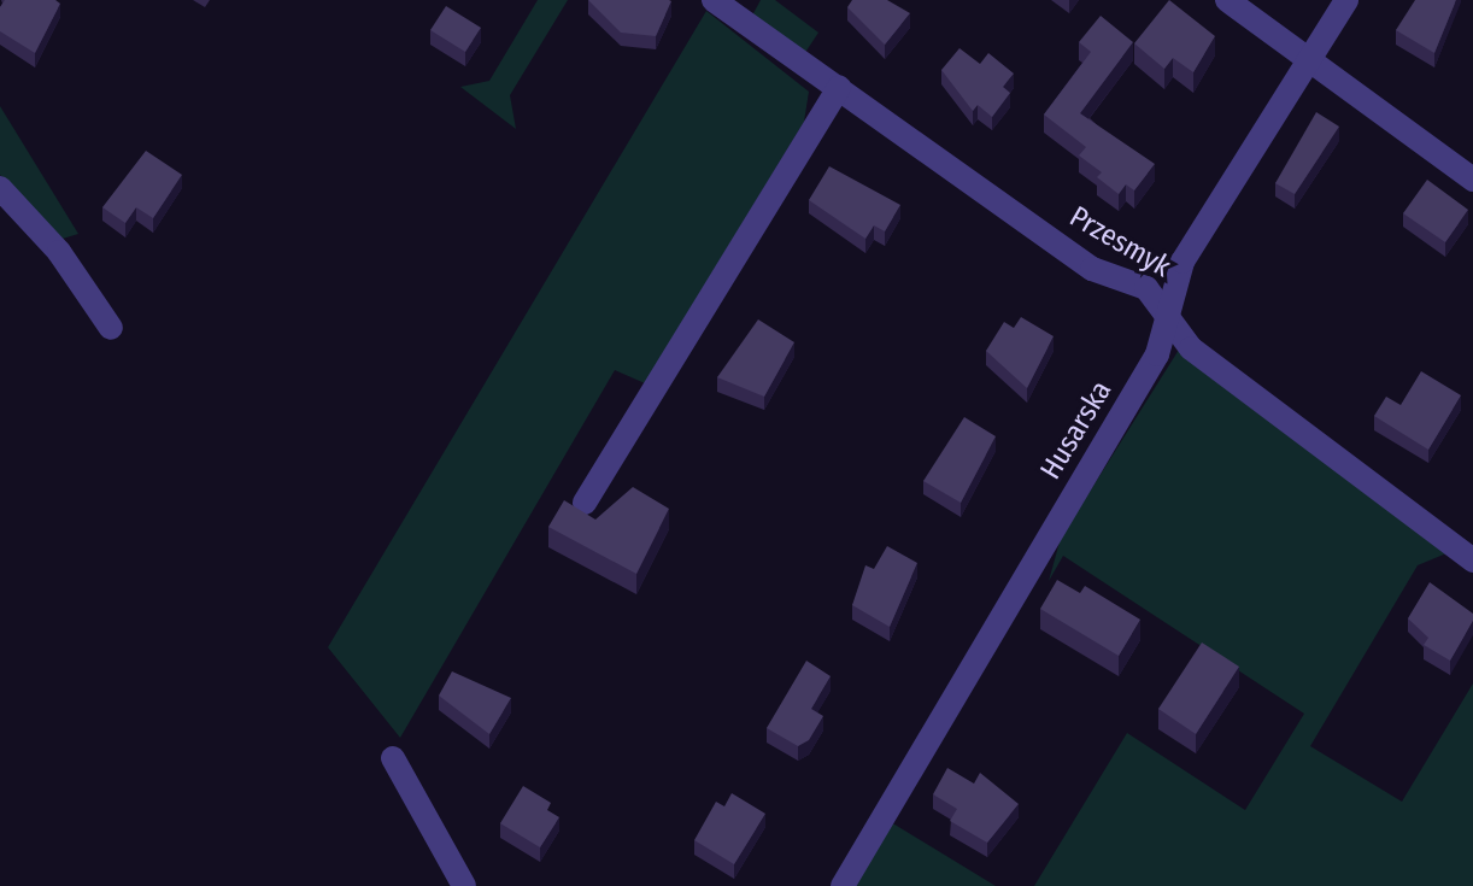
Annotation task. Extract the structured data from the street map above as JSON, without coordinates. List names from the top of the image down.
{
  "streets": {
    "street": ["Przesmyk", "Husarska"]
  },
  "crossings": [
    ["Przesmyk", "Husarska"]
  ]
}
